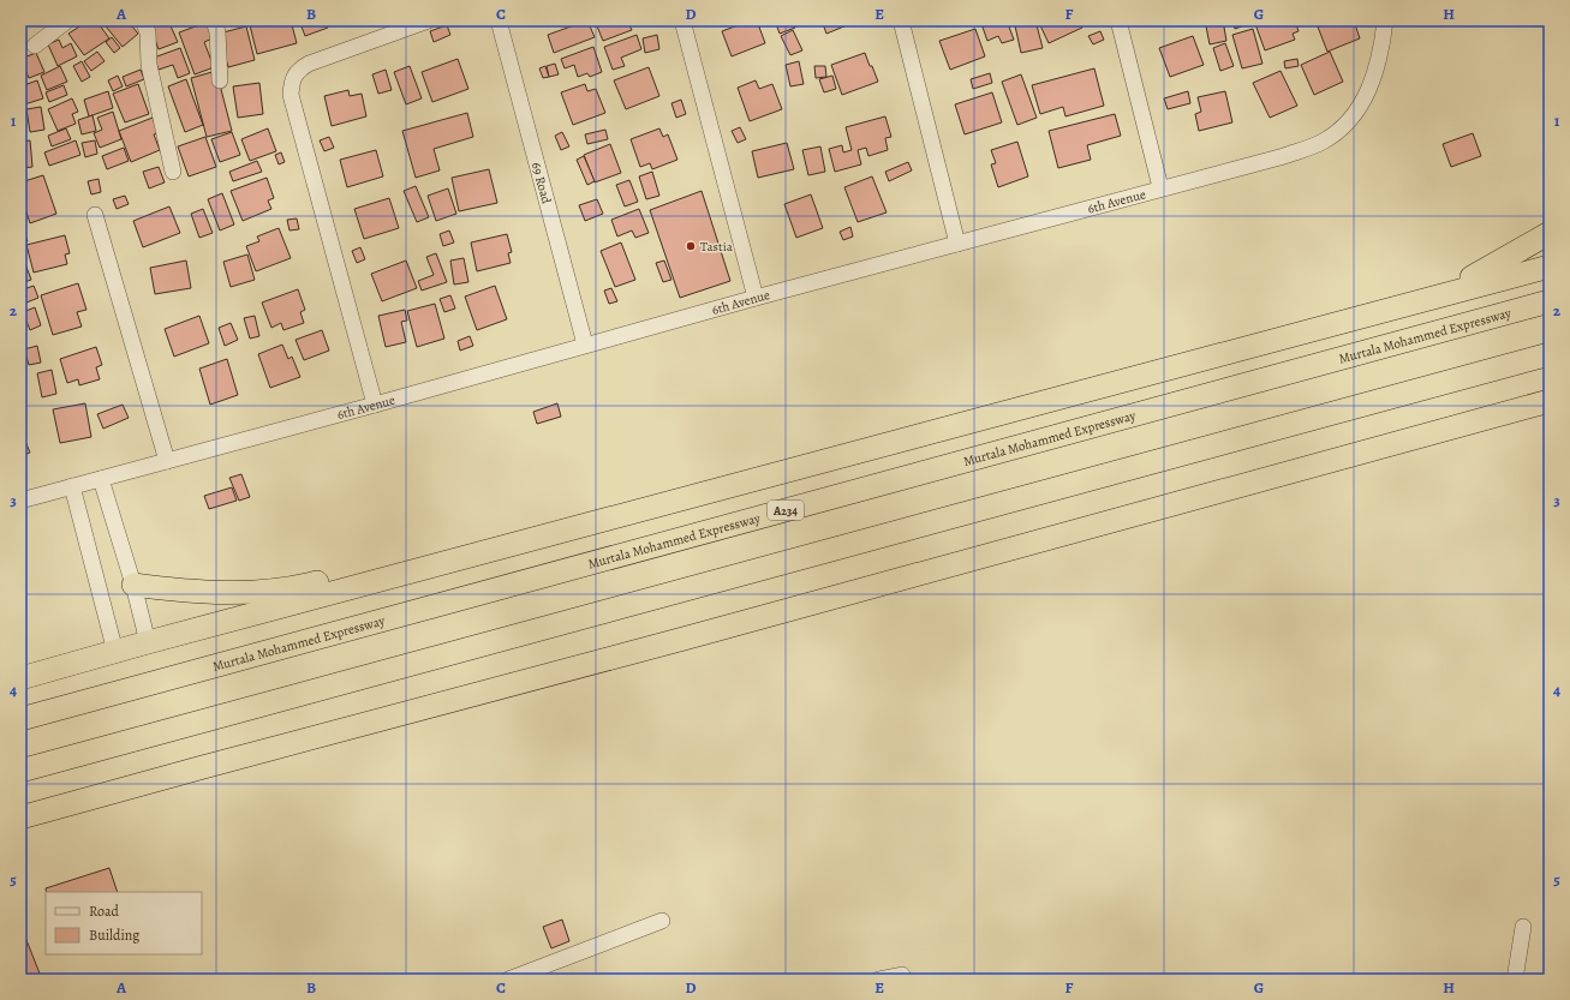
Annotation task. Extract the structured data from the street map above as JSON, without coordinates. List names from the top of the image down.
{
  "streets": {
    "highway": ["Murtala Mohammed Expressway", "A234"],
    "street": ["69 Road", "6th Avenue"]
  },
  "crossings": [
    ["69 Road", "6th Avenue"]
  ],
  "places": ["Tastia"],
  "legend": ["Road", "Building"],
  "grid": {
    "columns": [
      "A",
      "B",
      "C",
      "D",
      "E",
      "F",
      "G",
      "H"
    ],
    "rows": [
      "1",
      "2",
      "3",
      "4",
      "5"
    ]
  }
}
